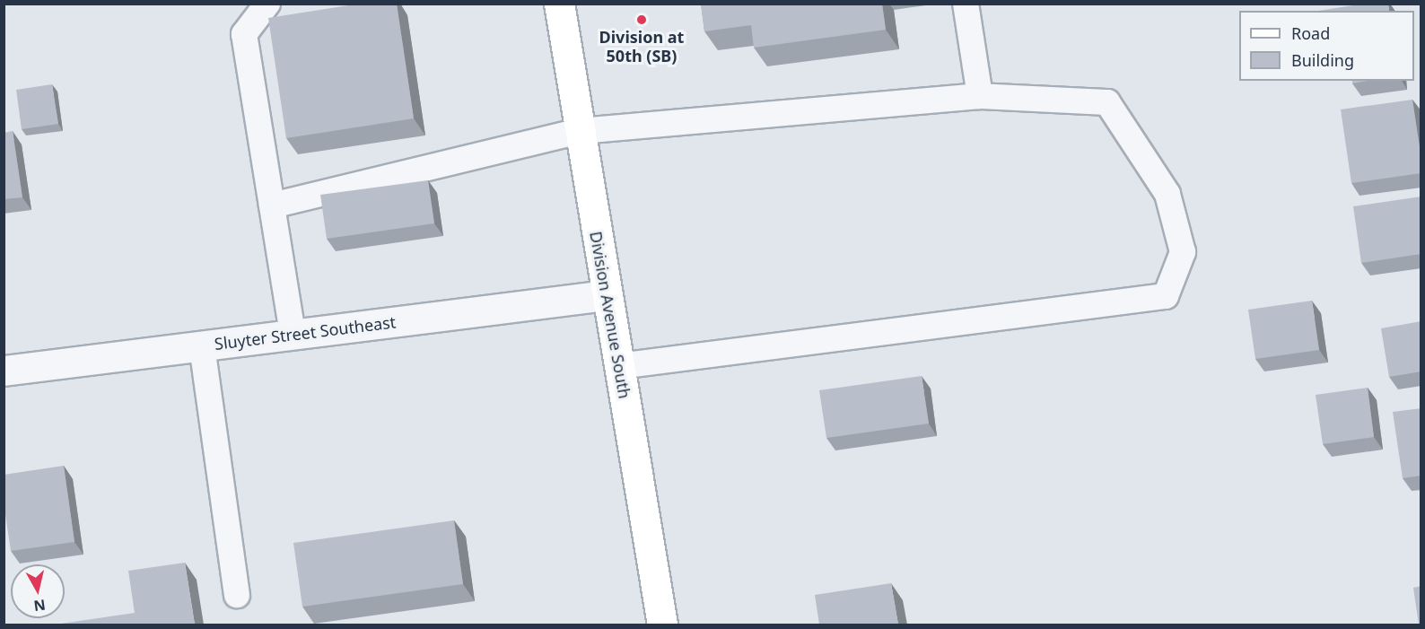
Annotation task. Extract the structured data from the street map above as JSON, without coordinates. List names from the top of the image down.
{
  "streets": {
    "main road": ["Division Avenue South"],
    "street": ["Sluyter Street Southeast"]
  },
  "crossings": [
    ["Division Avenue South", "Sluyter Street Southeast"]
  ],
  "places": ["Division at 50th (SB)"],
  "legend": ["Road", "Building"],
  "north": "bottom"
}
